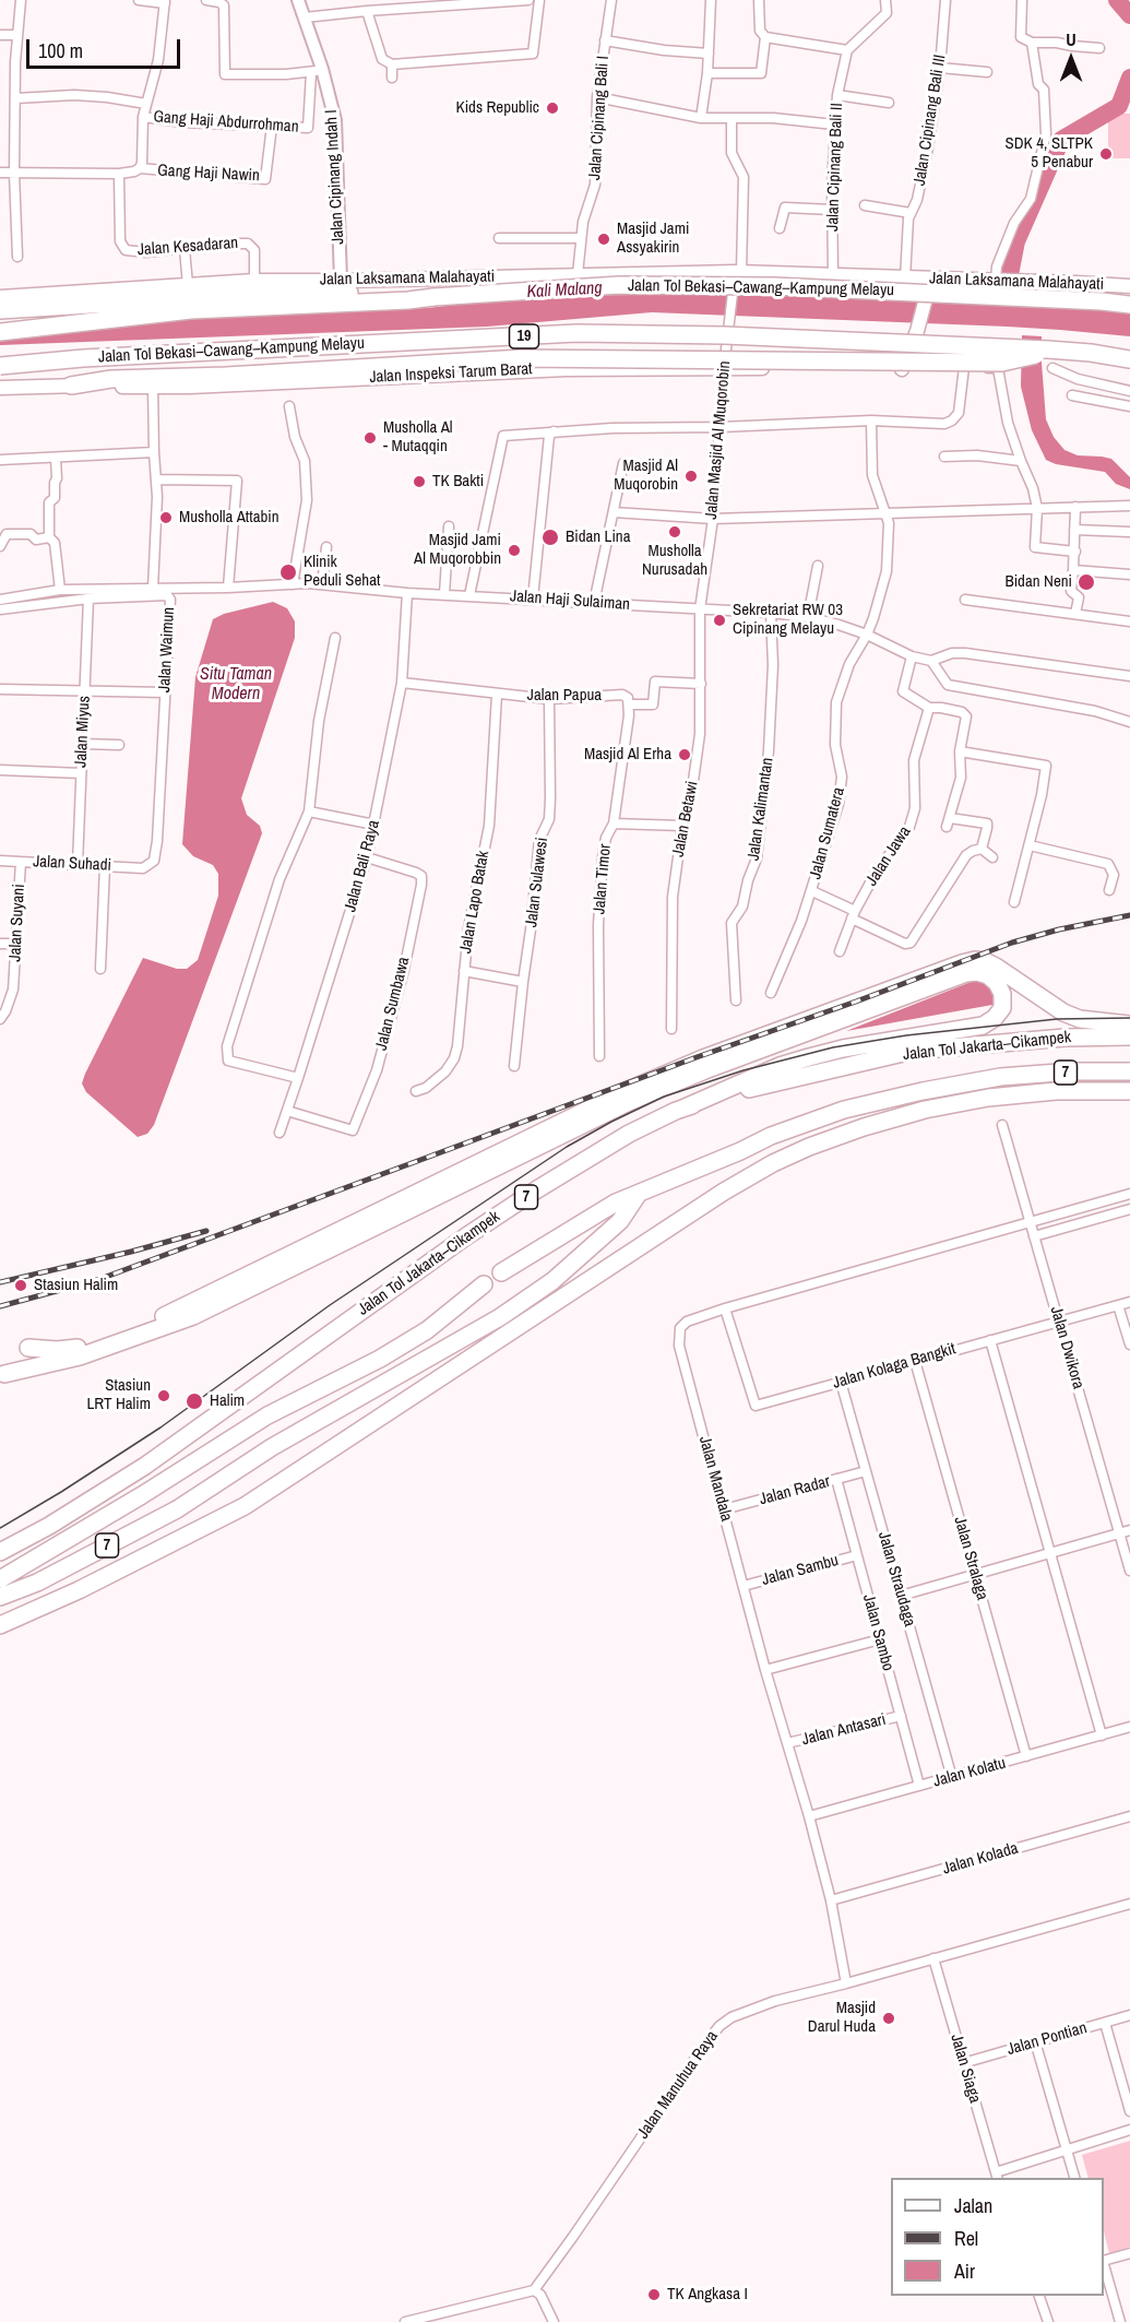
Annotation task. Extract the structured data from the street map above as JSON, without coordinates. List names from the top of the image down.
{
  "streets": {
    "highway": [
      "Jalan Tol Bekasi–Cawang–Kampung Melayu",
      "19",
      "Jalan Tol Jakarta–Cikampek",
      "7"
    ],
    "main road": ["Jalan Laksamana Malahayati", "Jalan Inspeksi Tarum Barat"],
    "street": [
      "Jalan Cipinang Bali I",
      "Jalan Cipinang Bali III",
      "Gang Haji Abdurrohman",
      "Jalan Cipinang Bali II",
      "Gang Haji Nawin",
      "Jalan Cipinang Indah I",
      "Jalan Kesadaran",
      "Jalan Masjid Al Muqorobin",
      "Jalan Haji Sulaiman",
      "Jalan Waimun",
      "Jalan Papua",
      "Jalan Miyus",
      "Jalan Kalimantan",
      "Jalan Betawi",
      "Jalan Sumatera",
      "Jalan Jawa",
      "Jalan Suhadi",
      "Jalan Bali Raya",
      "Jalan Timor",
      "Jalan Sulawesi",
      "Jalan Lapo Batak",
      "Jalan Suyani",
      "Jalan Sumbawa",
      "Jalan Dwikora",
      "Jalan Kolaga Bangkit",
      "Jalan Mandala",
      "Jalan Radar",
      "Jalan Stralaga",
      "Jalan Sambu",
      "Jalan Straudaga",
      "Jalan Sambo",
      "Jalan Antasari",
      "Jalan Kolatu",
      "Jalan Kolada",
      "Jalan Pontian",
      "Jalan Siaga",
      "Jalan Manuhua Raya"
    ]
  },
  "crossings": [
    ["Jalan Cipinang Bali I", "Jalan Laksamana Malahayati"],
    ["Jalan Cipinang Bali III", "Jalan Laksamana Malahayati"],
    ["Gang Haji Abdurrohman", "Gang Haji Nawin"],
    ["Gang Haji Abdurrohman", "Jalan Cipinang Indah I"],
    ["Jalan Cipinang Bali II", "Jalan Laksamana Malahayati"],
    ["Jalan Cipinang Indah I", "Jalan Laksamana Malahayati"],
    ["Jalan Kesadaran", "Jalan Laksamana Malahayati"],
    ["Jalan Laksamana Malahayati", "Jalan Masjid Al Muqorobin"],
    ["Jalan Inspeksi Tarum Barat", "Jalan Masjid Al Muqorobin"],
    ["Jalan Masjid Al Muqorobin", "Jalan Haji Sulaiman"],
    ["Jalan Masjid Al Muqorobin", "Jalan Betawi"],
    ["Jalan Haji Sulaiman", "Jalan Kalimantan"],
    ["Jalan Haji Sulaiman", "Jalan Betawi"],
    ["Jalan Haji Sulaiman", "Jalan Sumatera"],
    ["Jalan Haji Sulaiman", "Jalan Bali Raya"],
    ["Jalan Waimun", "Jalan Miyus"],
    ["Jalan Waimun", "Jalan Suhadi"],
    ["Jalan Papua", "Jalan Bali Raya"],
    ["Jalan Papua", "Jalan Timor"],
    ["Jalan Papua", "Jalan Sulawesi"],
    ["Jalan Papua", "Jalan Lapo Batak"],
    ["Jalan Miyus", "Jalan Suhadi"],
    ["Jalan Suhadi", "Jalan Suyani"],
    ["Jalan Bali Raya", "Jalan Sumbawa"],
    ["Jalan Tol Jakarta–Cikampek", "7"],
    ["Jalan Dwikora", "Jalan Kolaga Bangkit"],
    ["Jalan Dwikora", "Jalan Mandala"],
    ["Jalan Kolaga Bangkit", "Jalan Mandala"],
    ["Jalan Kolaga Bangkit", "Jalan Stralaga"],
    ["Jalan Kolaga Bangkit", "Jalan Straudaga"],
    ["Jalan Mandala", "Jalan Radar"],
    ["Jalan Mandala", "Jalan Sambu"],
    ["Jalan Mandala", "Jalan Antasari"],
    ["Jalan Mandala", "Jalan Kolatu"],
    ["Jalan Mandala", "Jalan Kolada"],
    ["Jalan Mandala", "Jalan Manuhua Raya"],
    ["Jalan Radar", "Jalan Straudaga"],
    ["Jalan Radar", "Jalan Sambo"],
    ["Jalan Stralaga", "Jalan Kolatu"],
    ["Jalan Sambu", "Jalan Sambo"],
    ["Jalan Straudaga", "Jalan Kolatu"],
    ["Jalan Sambo", "Jalan Antasari"],
    ["Jalan Sambo", "Jalan Kolatu"],
    ["Jalan Pontian", "Jalan Siaga"],
    ["Jalan Siaga", "Jalan Manuhua Raya"]
  ],
  "water": ["Kali Malang", "Situ Taman Modern"],
  "places": [
    "Kids Republic",
    "SDK 4, SLTPK 5 Penabur",
    "Masjid Jami Assyakirin",
    "Musholla Al - Mutaqqin",
    "Masjid Al Muqorobin",
    "TK Bakti",
    "Musholla Attabin",
    "Musholla Nurusadah",
    "Bidan Lina",
    "Masjid Jami Al Muqorobbin",
    "Klinik Peduli Sehat",
    "Bidan Neni",
    "Sekretariat RW 03 Cipinang Melayu",
    "Masjid Al Erha",
    "Stasiun Halim",
    "Stasiun LRT Halim",
    "Halim",
    "Masjid Darul Huda",
    "TK Angkasa I"
  ],
  "legend": ["Jalan", "Rel", "Air"],
  "scale_bar": "100 m",
  "north": "top"
}
